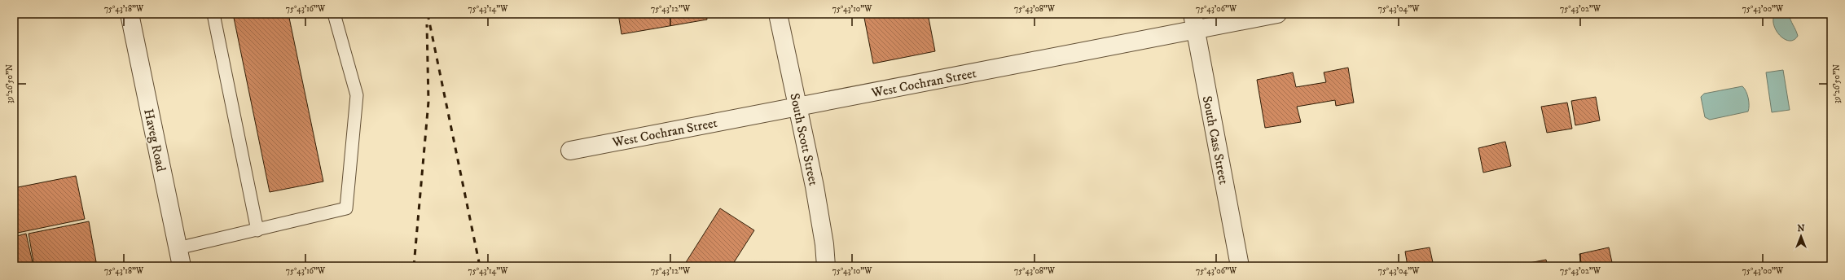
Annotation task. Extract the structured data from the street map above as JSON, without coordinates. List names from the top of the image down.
{
  "streets": {
    "street": [
      "West Cochran Street",
      "South Scott Street",
      "Haveg Road",
      "South Cass Street"
    ]
  },
  "crossings": [
    ["West Cochran Street", "South Scott Street"],
    ["West Cochran Street", "South Cass Street"]
  ],
  "north": "top",
  "coordinates": [
    "75°43'18\"W",
    "75°43'16\"W",
    "75°43'14\"W",
    "75°43'12\"W",
    "75°43'10\"W",
    "75°43'08\"W",
    "75°43'06\"W",
    "75°43'04\"W",
    "75°43'02\"W",
    "75°43'00\"W",
    "39°26'50\"N"
  ]
}
